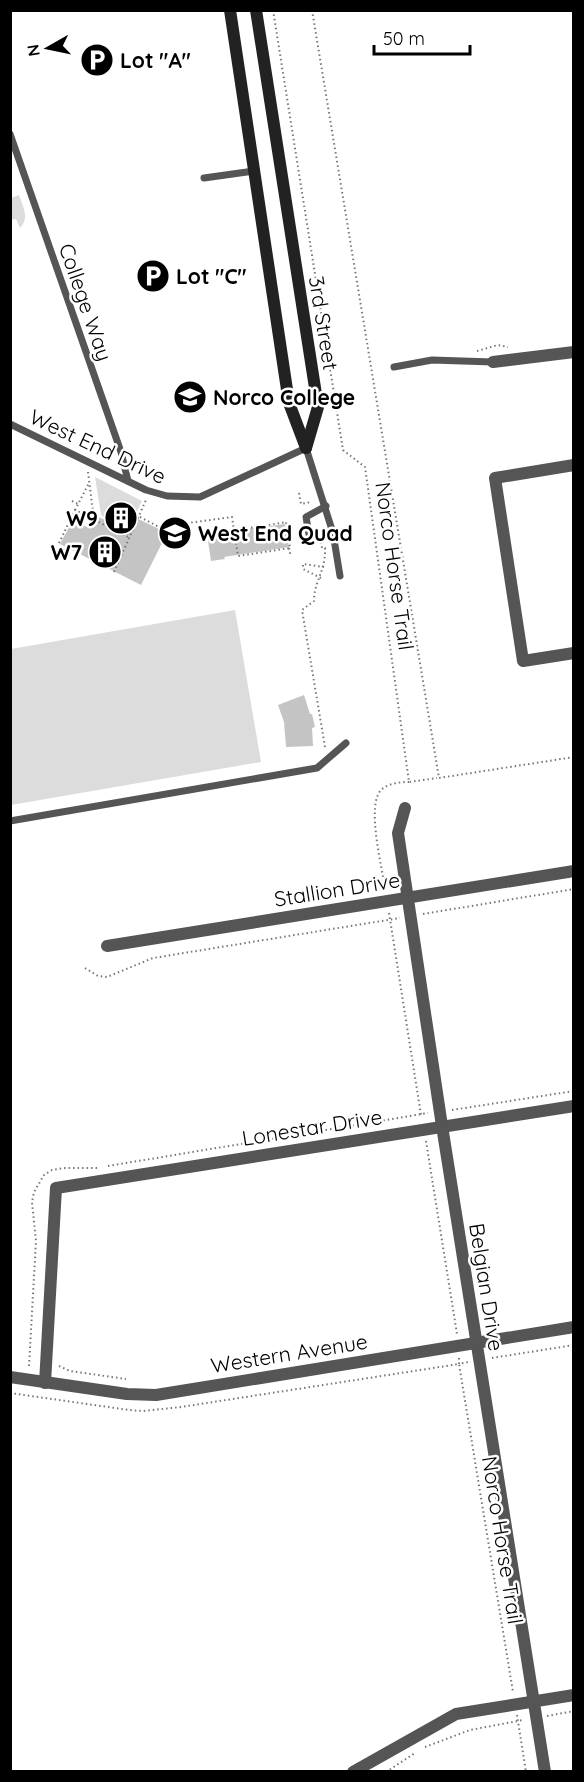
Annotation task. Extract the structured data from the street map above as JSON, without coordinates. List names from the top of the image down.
{
  "streets": {
    "street": [
      "3rd Street",
      "Stallion Drive",
      "Lonestar Drive",
      "Belgian Drive",
      "Western Avenue"
    ],
    "lane": ["College Way", "West End Drive"],
    "path": ["Norco Horse Trail"]
  },
  "crossings": [
    ["College Way", "West End Drive"],
    ["3rd Street", "West End Drive"],
    ["Norco Horse Trail", "Stallion Drive"],
    ["Norco Horse Trail", "Lonestar Drive"],
    ["Norco Horse Trail", "Western Avenue"],
    ["Stallion Drive", "Belgian Drive"],
    ["Lonestar Drive", "Belgian Drive"],
    ["Belgian Drive", "Western Avenue"]
  ],
  "places": {
    "parking": ["Lot \"A\"", "Lot \"C\""],
    "school or university": ["Norco College", "West End Quad"],
    "building": ["W9", "W7"]
  },
  "scale_bar": "50 m",
  "north": "left"
}
